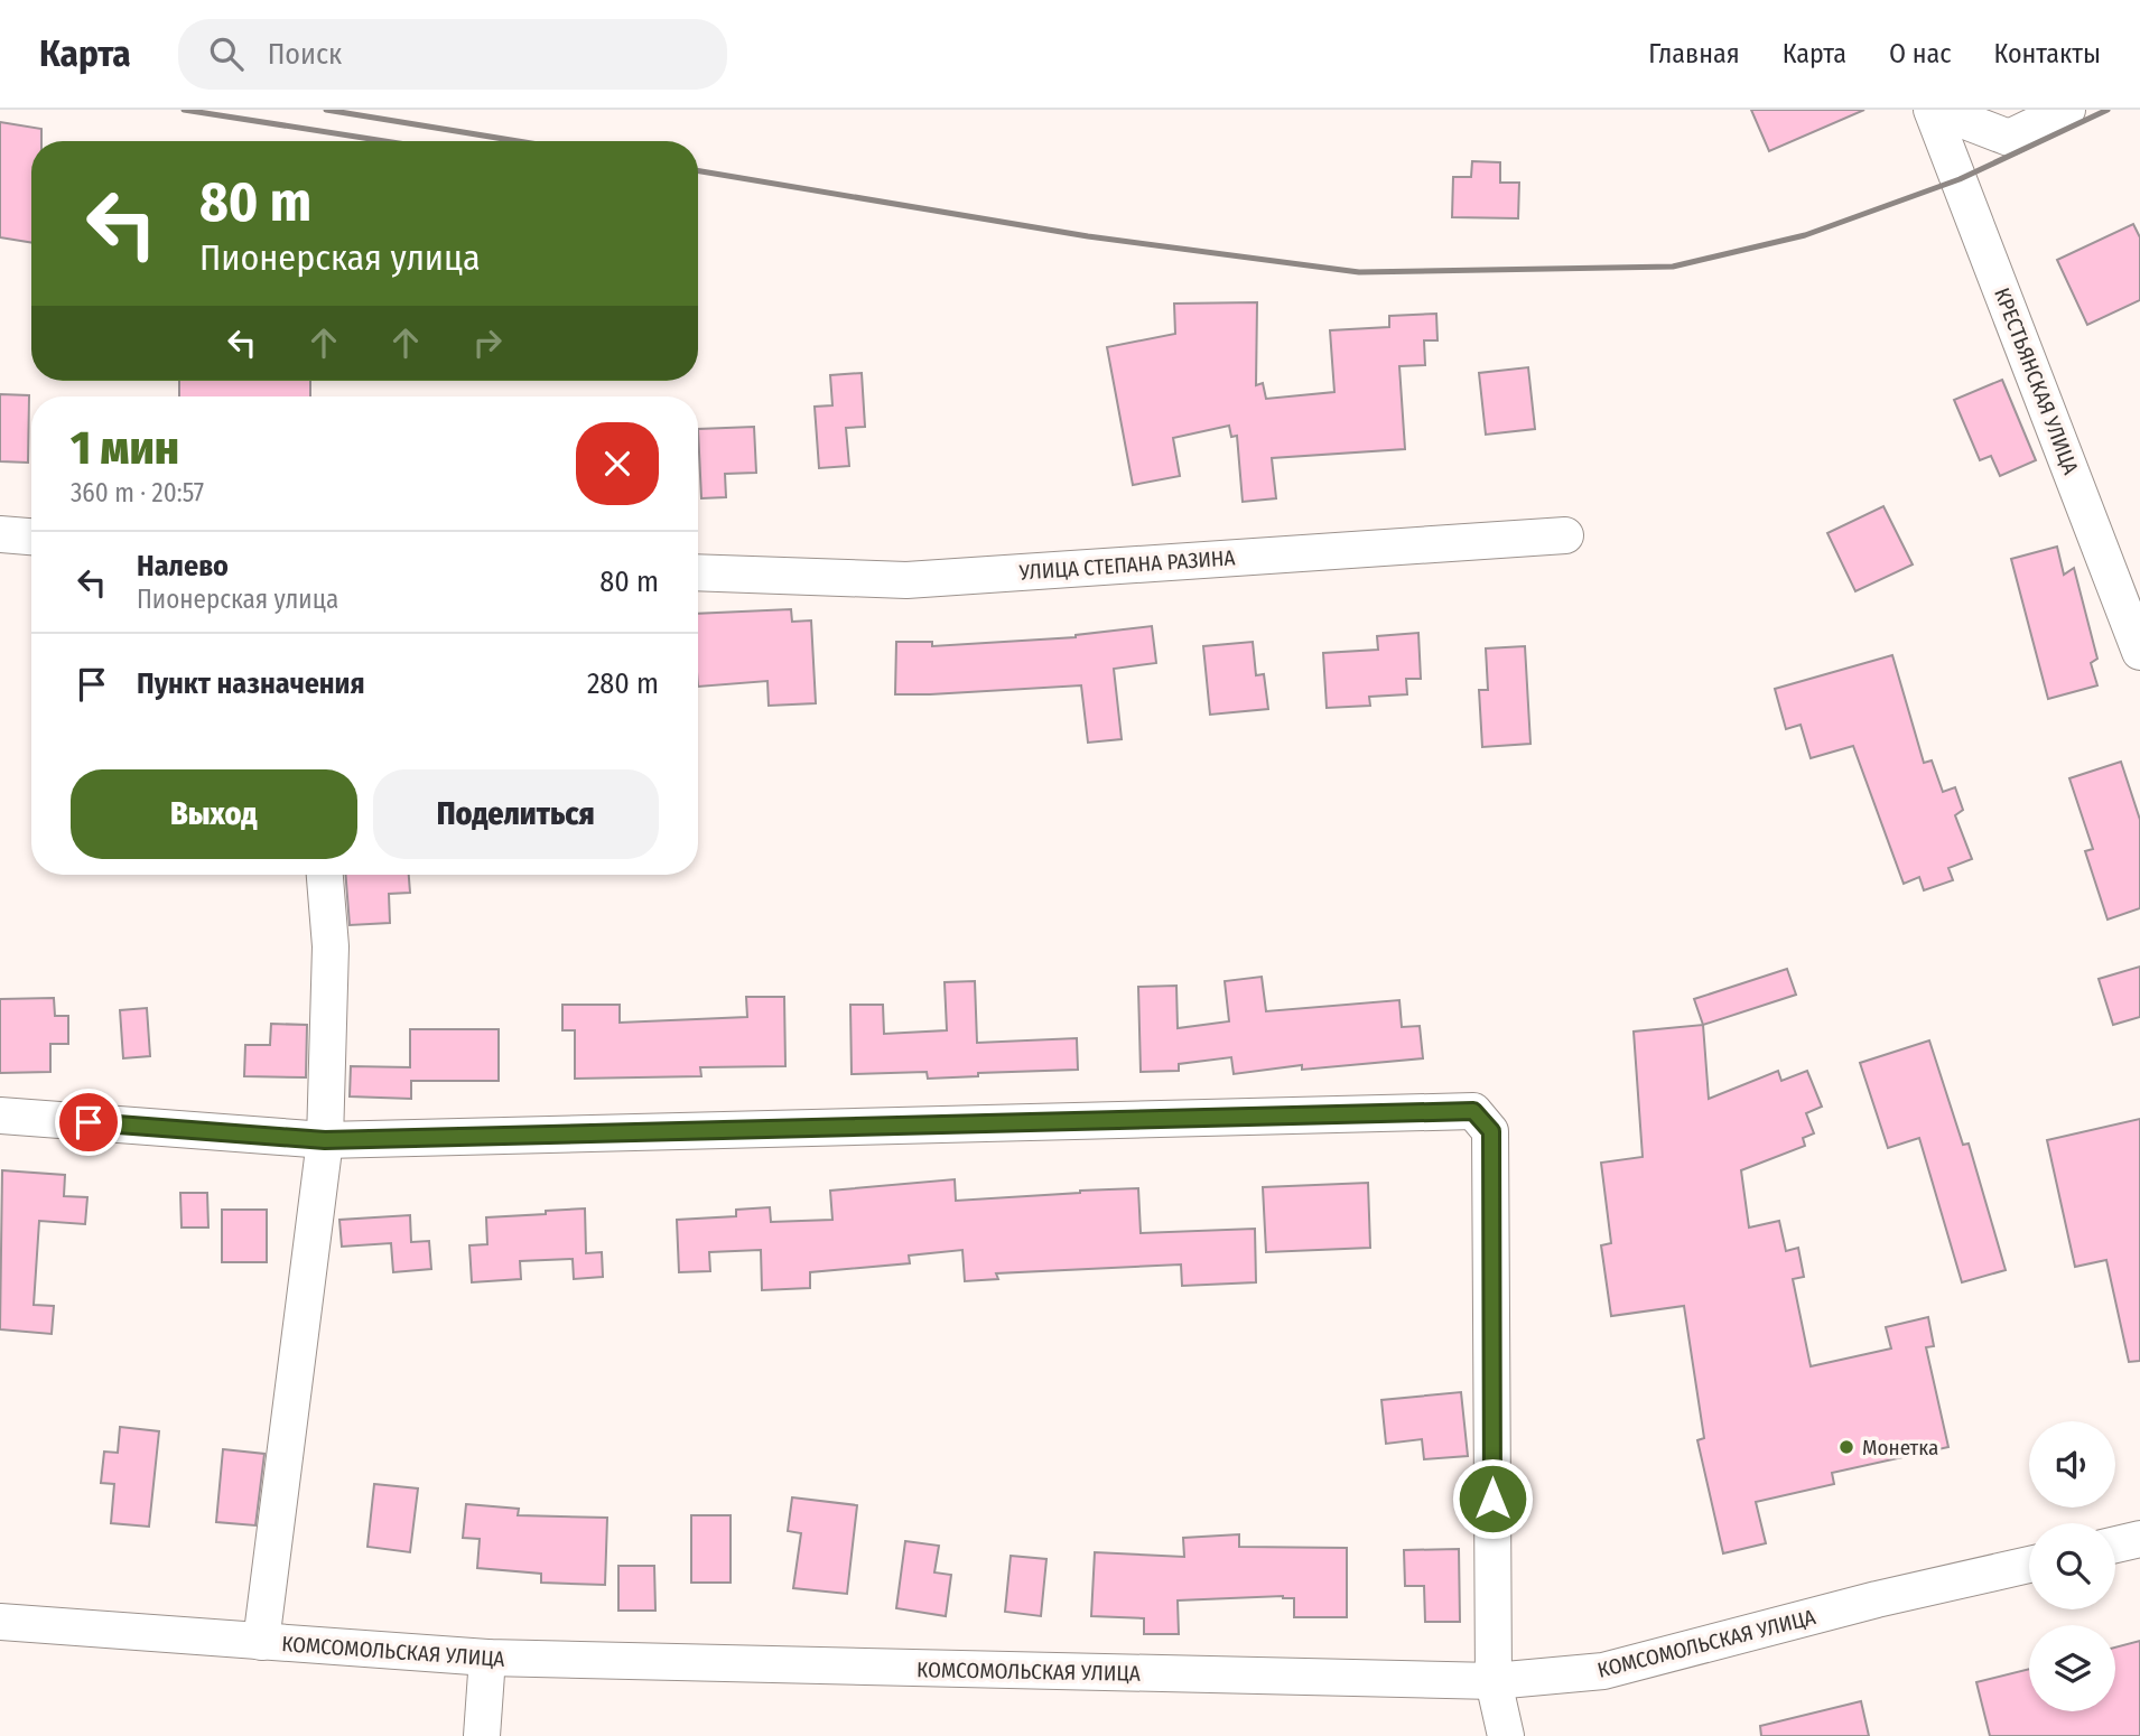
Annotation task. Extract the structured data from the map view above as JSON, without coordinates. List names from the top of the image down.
{
  "streets": {
    "street": ["КРЕСТЬЯНСКАЯ УЛИЦА", "УЛИЦА СТЕПАНА РАЗИНА", "КОМСОМОЛЬСКАЯ УЛИЦА"]
  },
  "places": ["Монетка"],
  "page": {
    "header": "Карта",
    "search": "Поиск",
    "nav": [
      "Главная",
      "Карта",
      "О нас",
      "Контакты"
    ],
    "turn": ["80 m", "Пионерская улица"],
    "heading": ["1 мин", "360 m · 20:57"],
    "list": [
      {
        "name": "Налево",
        "note": "Пионерская улица",
        "value": "80 m"
      },
      {
        "name": "Пункт назначения",
        "value": "280 m"
      }
    ],
    "buttons": ["Выход", "Поделиться"]
  }
}
